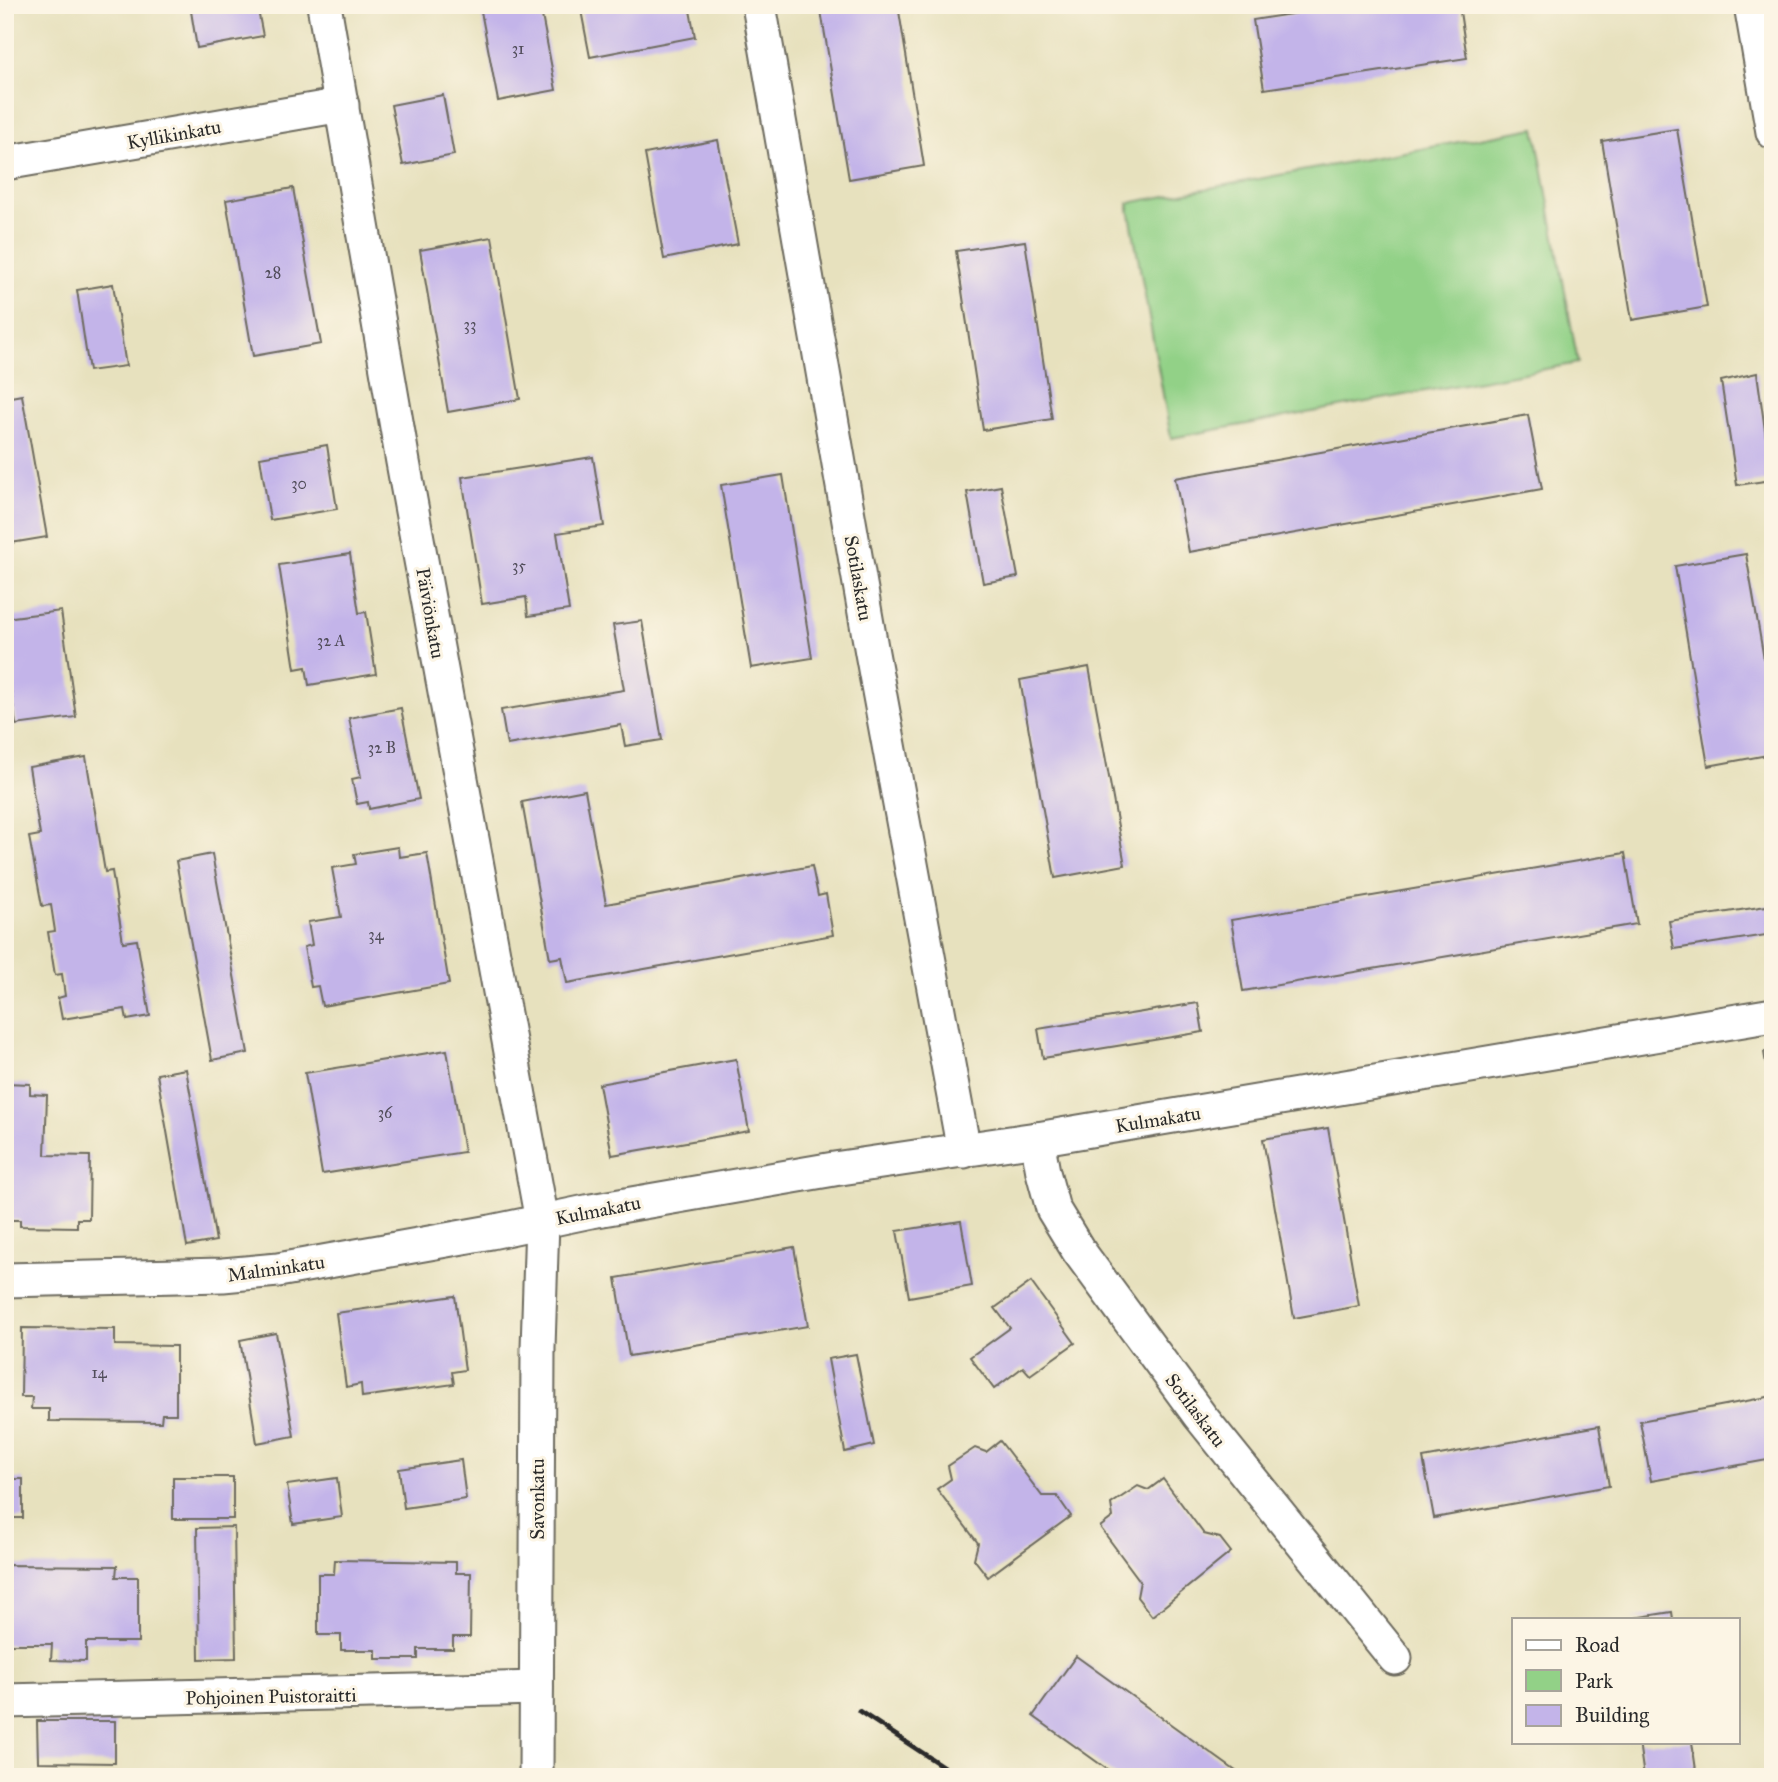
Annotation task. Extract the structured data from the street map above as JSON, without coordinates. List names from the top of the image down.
{
  "streets": {
    "street": [
      "Kyllikinkatu",
      "Sotilaskatu",
      "Päiviönkatu",
      "Kulmakatu",
      "Malminkatu",
      "Savonkatu",
      "Pohjoinen Puistoraitti"
    ]
  },
  "crossings": [
    ["Kyllikinkatu", "Päiviönkatu"],
    ["Sotilaskatu", "Kulmakatu"],
    ["Päiviönkatu", "Kulmakatu"],
    ["Päiviönkatu", "Malminkatu"],
    ["Päiviönkatu", "Savonkatu"],
    ["Kulmakatu", "Malminkatu"],
    ["Kulmakatu", "Savonkatu"],
    ["Malminkatu", "Savonkatu"],
    ["Savonkatu", "Pohjoinen Puistoraitti"]
  ],
  "house_numbers": [
    "31",
    "28",
    "33",
    "30",
    "35",
    "32 A",
    "32 B",
    "34",
    "36",
    "14"
  ],
  "legend": ["Road", "Park", "Building"]
}
